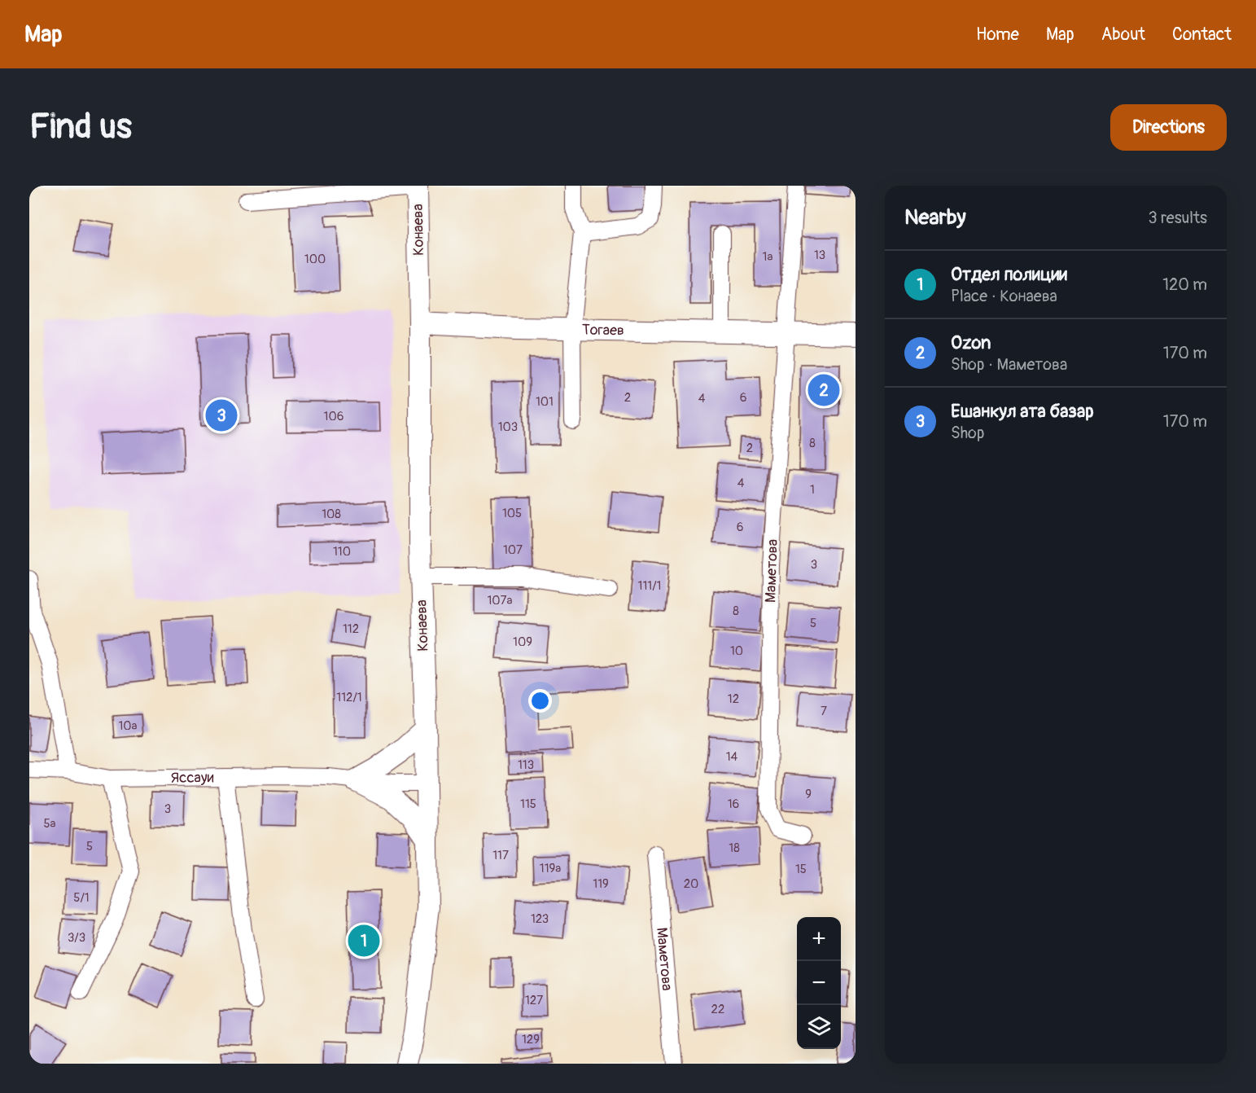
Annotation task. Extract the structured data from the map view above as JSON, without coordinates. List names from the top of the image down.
{
  "streets": {
    "main road": ["Конаева", "Тогаев"],
    "street": ["Маметова", "Яссауи"]
  },
  "crossings": [
    ["Конаева", "Тогаев"],
    ["Конаева", "Яссауи"],
    ["Тогаев", "Маметова"]
  ],
  "house_numbers": [
    "13",
    "1а",
    "100",
    "2",
    "6",
    "4",
    "101",
    "106",
    "103",
    "8",
    "2",
    "4",
    "1",
    "105",
    "108",
    "6",
    "107",
    "110",
    "3",
    "111/1",
    "107а",
    "8",
    "5",
    "112",
    "109",
    "10",
    "112/1",
    "12",
    "7",
    "10а",
    "14",
    "113",
    "9",
    "115",
    "16",
    "3",
    "5а",
    "5",
    "18",
    "117",
    "119а",
    "15",
    "119",
    "20",
    "5/1",
    "123",
    "3/3",
    "127",
    "22",
    "129"
  ],
  "page": {
    "header": "Map",
    "nav": [
      "Home",
      "Map",
      "About",
      "Contact"
    ],
    "buttons": "Directions",
    "title": "Find us",
    "heading": ["Nearby", "3 results"],
    "list": [
      {
        "mark": "1",
        "name": "Отдел полиции",
        "note": "Place · Конаева",
        "value": "120 m"
      },
      {
        "mark": "2",
        "name": "Ozon",
        "note": "Shop · Маметова",
        "value": "170 m"
      },
      {
        "mark": "3",
        "name": "Ешанкул ата базар",
        "note": "Shop",
        "value": "170 m"
      }
    ],
    "pins": ["2", "3", "1"],
    "map_buttons": ["+", "−"]
  }
}
